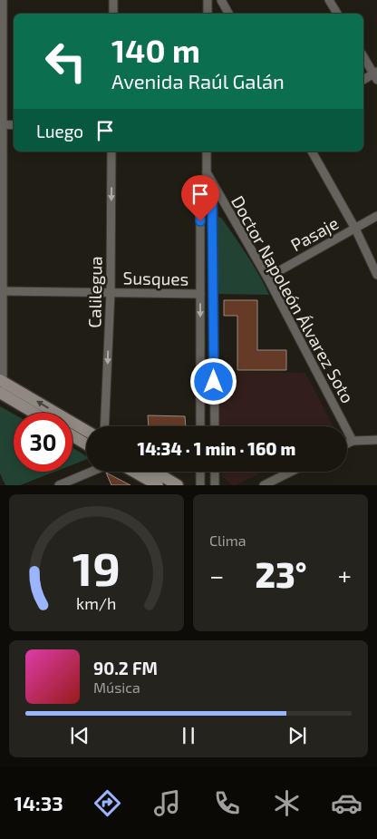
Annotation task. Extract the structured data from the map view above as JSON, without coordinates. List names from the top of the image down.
{
  "streets": {
    "street": [
      "Pasaje",
      "Susques",
      "Calilegua",
      "Doctor Napoleón Álvarez Soto"
    ]
  },
  "crossings": [
    ["Pasaje", "Doctor Napoleón Álvarez Soto"],
    ["Susques", "Calilegua"]
  ],
  "one_way": ["Calilegua"],
  "page": {
    "turn": ["140 m", "Avenida Raúl Galán"],
    "then": "Luego",
    "limit": "30",
    "trip": "14:34 · 1 min · 160 m",
    "tile": "Clima",
    "heat": ["−", "23°", "+"],
    "song": ["90.2 FM", "Música"],
    "tabs": "14:33",
    "gauge": ["19", "km/h"]
  }
}
